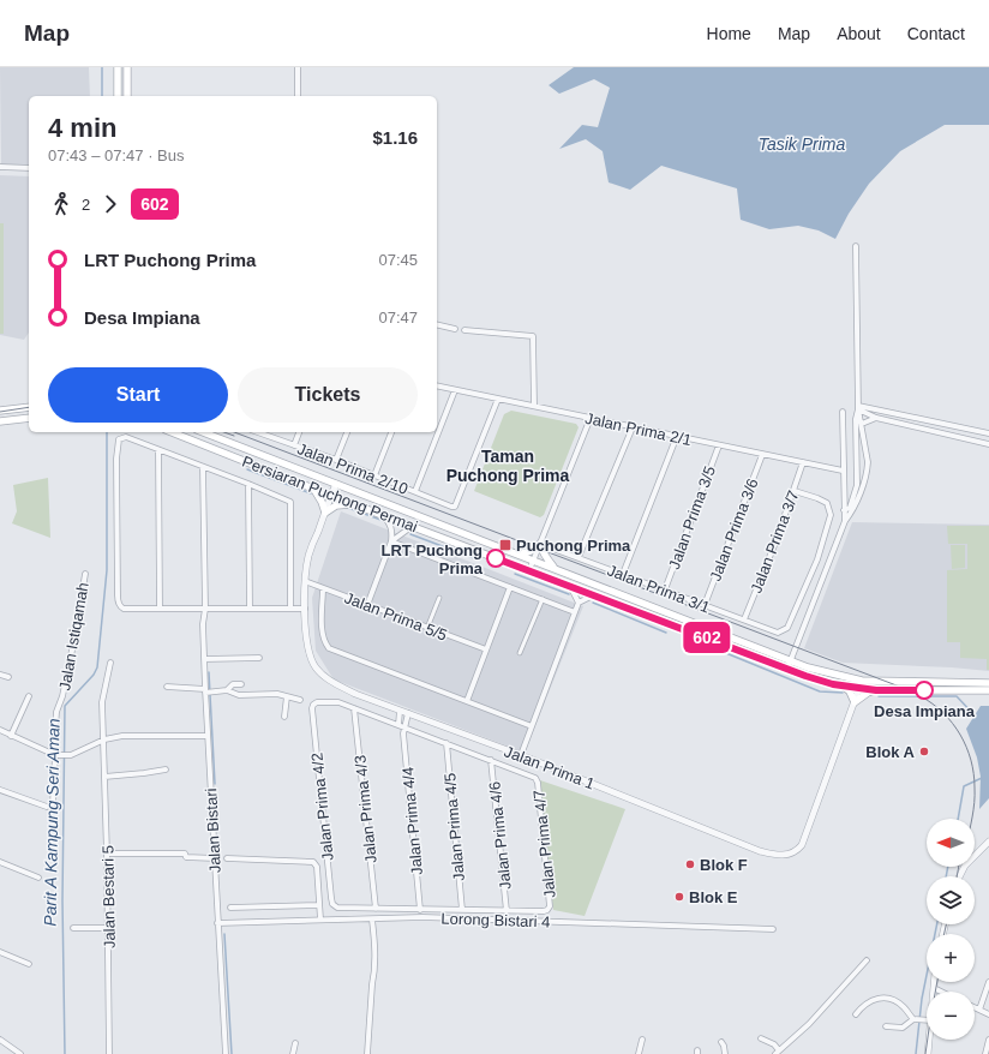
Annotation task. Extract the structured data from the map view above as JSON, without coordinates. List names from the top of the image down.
{
  "streets": {
    "main road": ["Persiaran Puchong Permai"],
    "street": [
      "Jalan Prima 2/1",
      "Jalan Prima 2/10",
      "Jalan Prima 3/5",
      "Jalan Prima 3/6",
      "Jalan Prima 3/7",
      "Jalan Prima 3/1",
      "Jalan Prima 5/5",
      "Jalan Istiqamah",
      "Jalan Prima 1",
      "Jalan Prima 4/2",
      "Jalan Prima 4/3",
      "Jalan Prima 4/4",
      "Jalan Prima 4/5",
      "Jalan Bistari",
      "Jalan Prima 4/6",
      "Jalan Prima 4/7",
      "Jalan Bestari 5",
      "Lorong Bistari 4"
    ]
  },
  "crossings": [
    ["Jalan Prima 2/1", "Jalan Prima 2/10"],
    ["Jalan Prima 2/1", "Jalan Prima 3/5"],
    ["Jalan Prima 2/1", "Jalan Prima 3/6"],
    ["Jalan Prima 2/1", "Jalan Prima 3/7"],
    ["Persiaran Puchong Permai", "Jalan Prima 5/5"],
    ["Persiaran Puchong Permai", "Jalan Prima 1"],
    ["Jalan Prima 3/5", "Jalan Prima 3/1"],
    ["Jalan Prima 3/6", "Jalan Prima 3/1"],
    ["Jalan Prima 3/7", "Jalan Prima 3/1"],
    ["Jalan Prima 5/5", "Jalan Prima 1"],
    ["Jalan Prima 1", "Jalan Prima 4/4"],
    ["Jalan Prima 4/2", "Jalan Prima 4/3"],
    ["Jalan Bistari", "Lorong Bistari 4"],
    ["Jalan Prima 4/6", "Jalan Prima 4/7"]
  ],
  "districts": ["Taman Puchong Prima"],
  "water": ["Tasik Prima", "Parit A Kampung Seri Aman"],
  "places": {
    "transit": ["Puchong Prima"],
    "other": [
      "LRT Puchong Prima",
      "Desa Impiana",
      "Blok A",
      "Blok F",
      "Blok E"
    ]
  },
  "lines": ["bus line 602"],
  "north": "left",
  "page": {
    "header": "Map",
    "nav": [
      "Home",
      "Map",
      "About",
      "Contact"
    ],
    "on_map": "602",
    "heading": ["4 min", "07:43 – 07:47 · Bus", "$1.16"],
    "legs": ["2", "602"],
    "list": [
      {
        "name": "LRT Puchong Prima",
        "value": "07:45"
      },
      {
        "name": "Desa Impiana",
        "value": "07:47"
      }
    ],
    "buttons": ["Start", "Tickets"],
    "map_buttons": ["+", "−"]
  }
}
